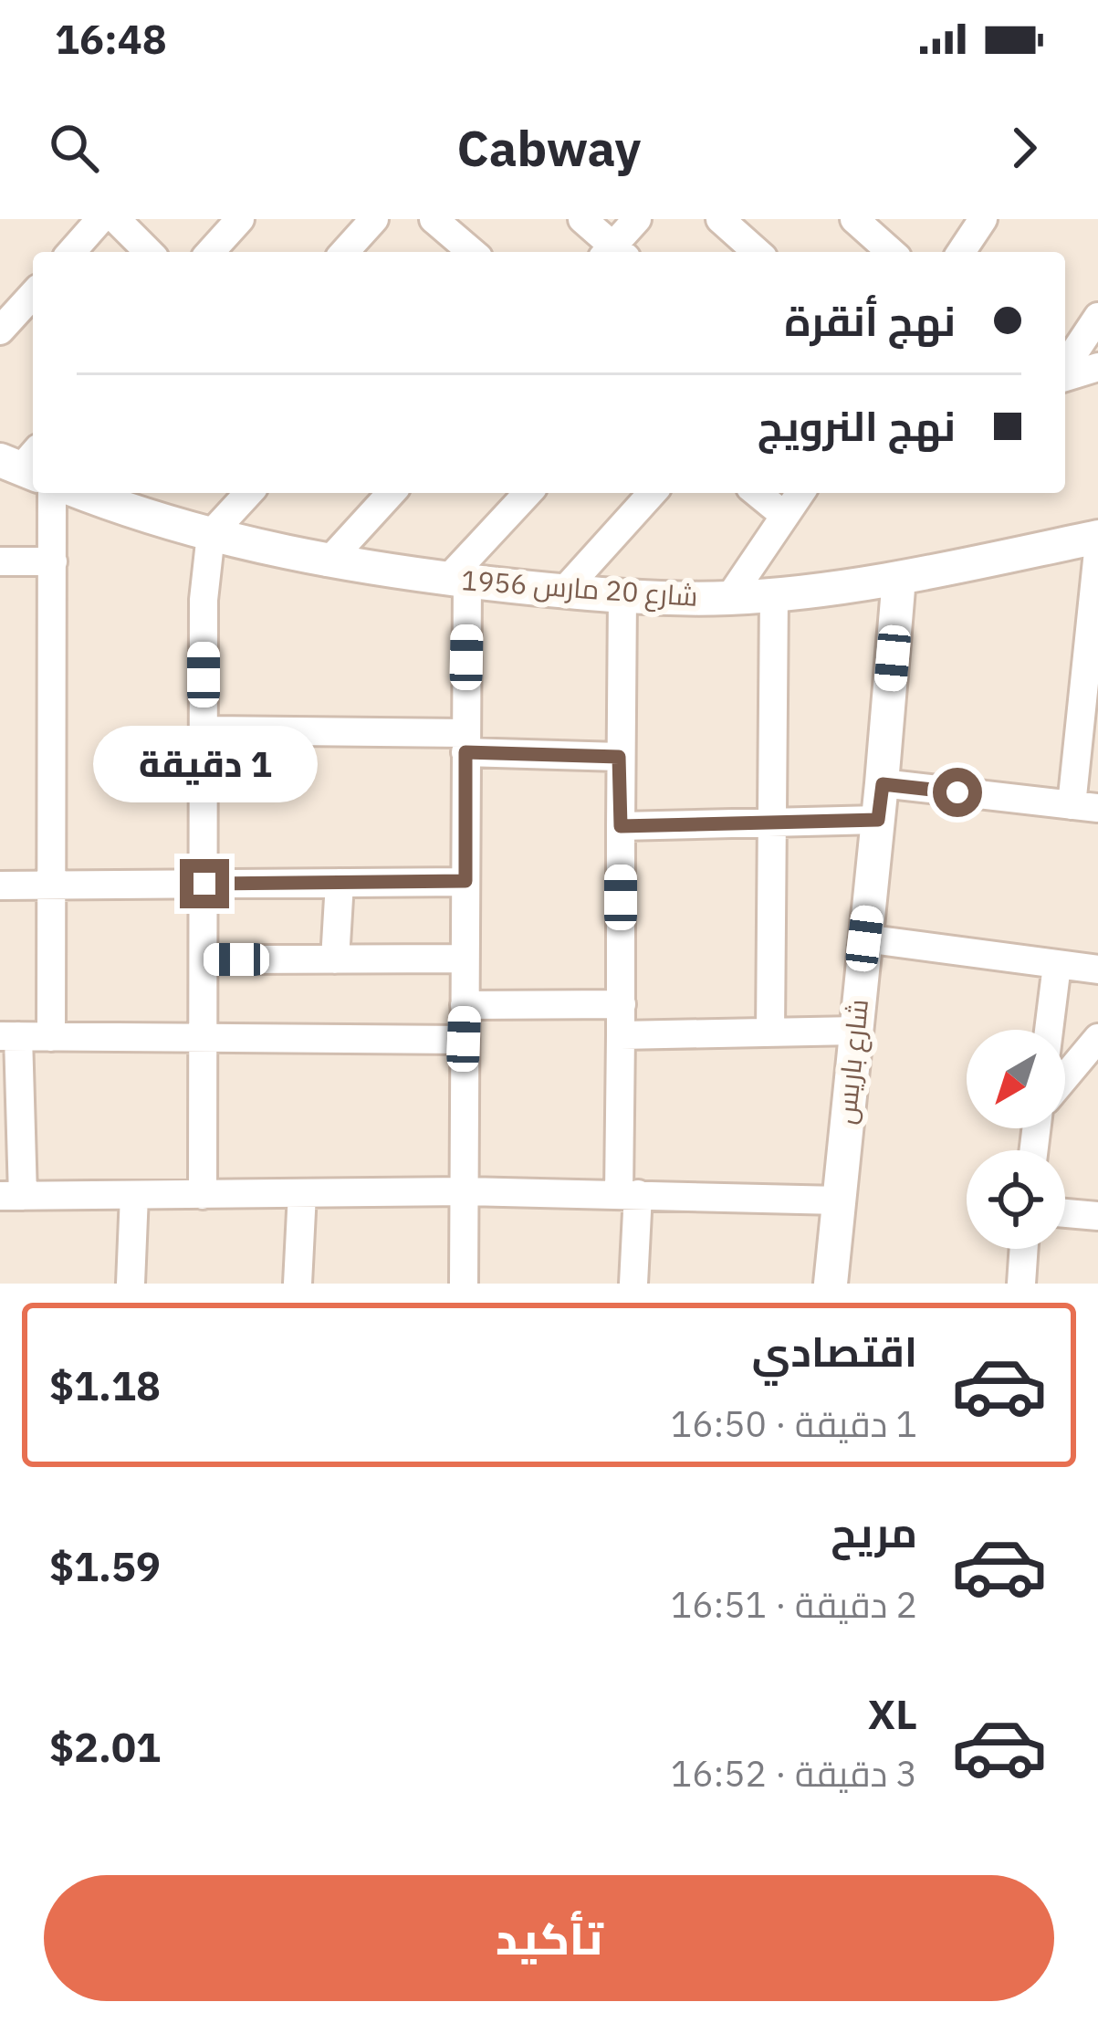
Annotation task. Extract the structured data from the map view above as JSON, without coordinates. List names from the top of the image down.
{
  "streets": {
    "street": ["شارع 20 مارس 1956", "شارع باريس"]
  },
  "crossings": [
    ["شارع 20 مارس 1956", "شارع باريس"]
  ],
  "north": "bottom left",
  "page": {
    "status": "16:48",
    "header": "Cabway",
    "banner": ["نهج أنقرة", "نهج النرويج"],
    "bubble": "1 دقيقة",
    "list": [
      {
        "name": "اقتصادي",
        "note": "1 دقيقة · 16:50",
        "value": "$1.18"
      },
      {
        "name": "مريح",
        "note": "2 دقيقة · 16:51",
        "value": "$1.59"
      },
      {
        "name": "XL",
        "note": "3 دقيقة · 16:52",
        "value": "$2.01"
      }
    ],
    "buttons": "تأكيد"
  }
}
